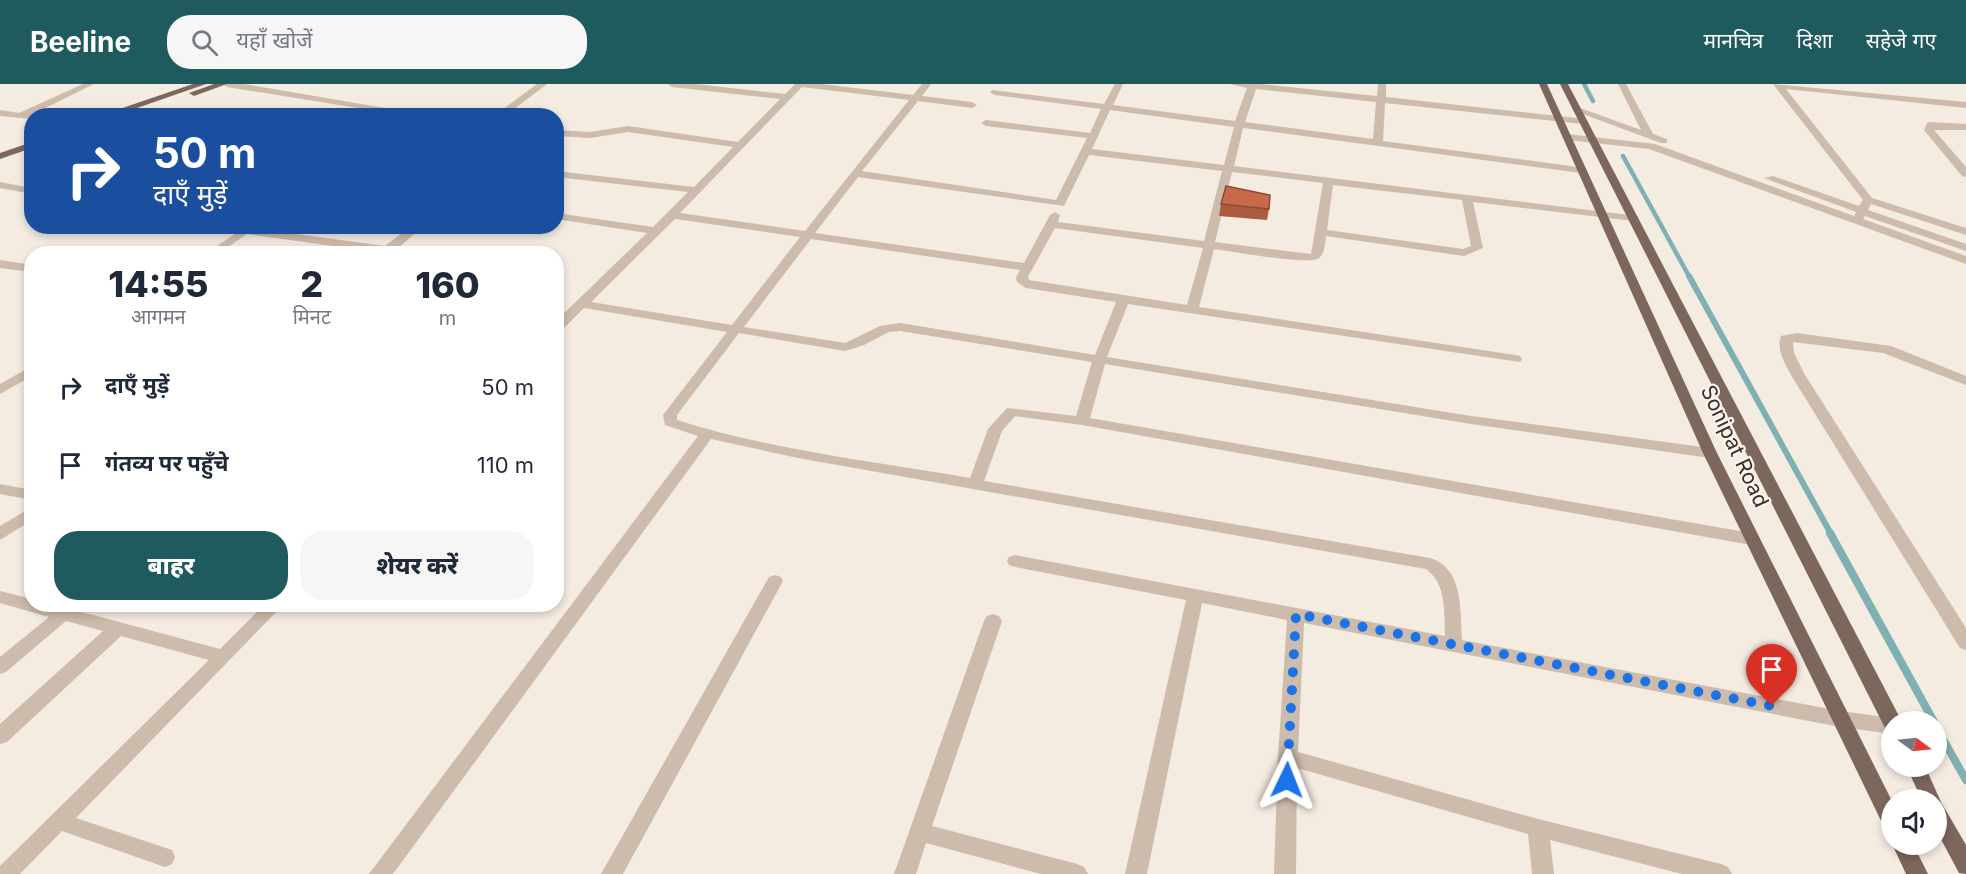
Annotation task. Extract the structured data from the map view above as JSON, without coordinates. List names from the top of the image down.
{
  "streets": {
    "main road": ["Sonipat Road"]
  },
  "north": "right",
  "page": {
    "header": "Beeline",
    "search": "यहाँ खोजें",
    "nav": ["मानचित्र", "दिशा", "सहेजे गए"],
    "turn": ["50 m", "दाएँ मुड़ें"],
    "eta": [
      "14:55",
      "आगमन",
      "2",
      "मिनट",
      "160",
      "m"
    ],
    "list": [
      {
        "name": "दाएँ मुड़ें",
        "value": "50 m"
      },
      {
        "name": "गंतव्य पर पहुँचे",
        "value": "110 m"
      }
    ],
    "buttons": ["बाहर", "शेयर करें"]
  }
}
